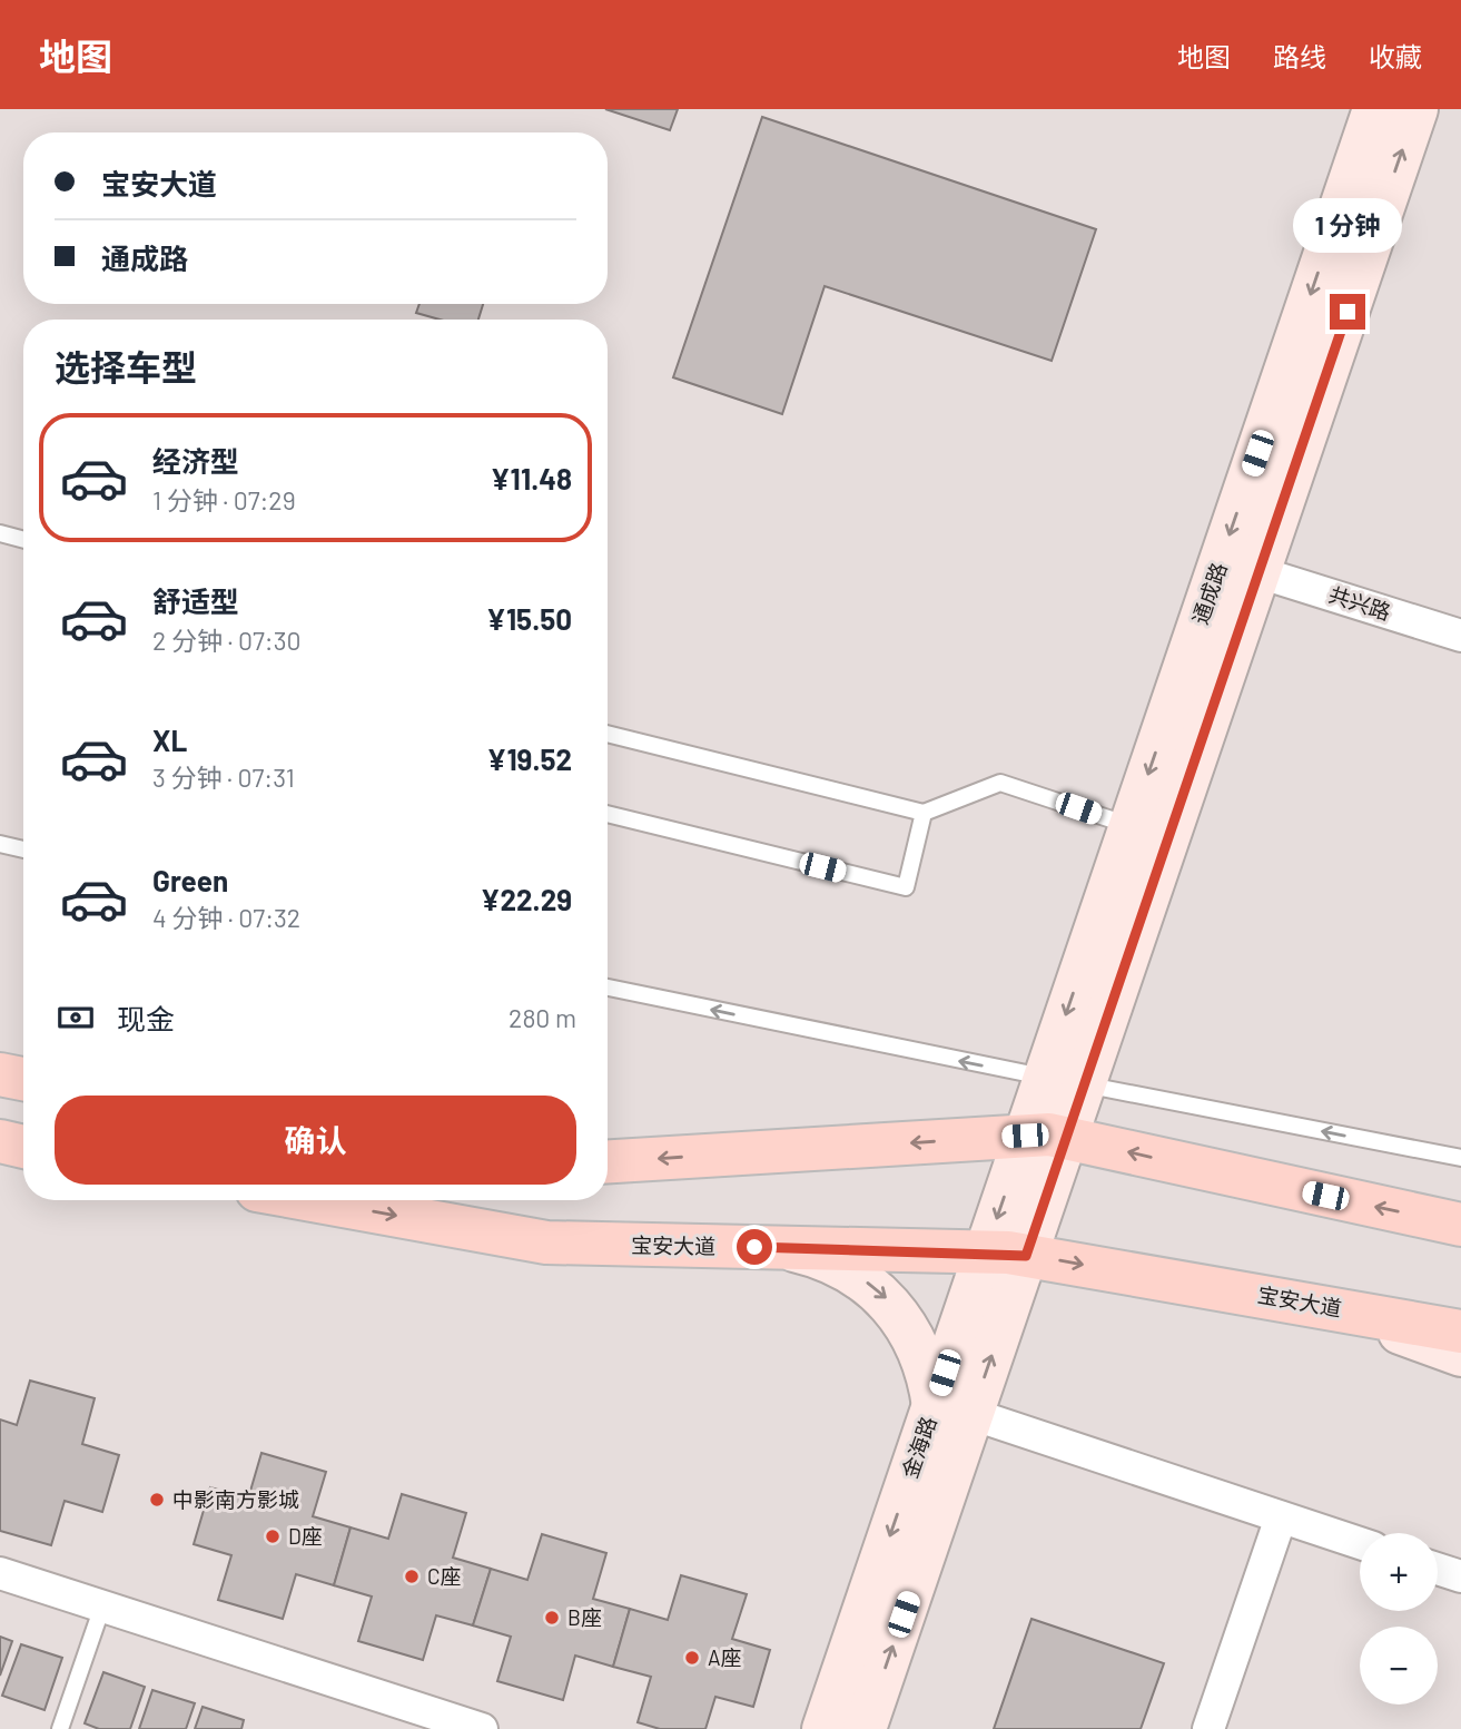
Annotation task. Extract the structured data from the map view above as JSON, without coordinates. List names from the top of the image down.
{
  "streets": {
    "main road": ["宝安大道"],
    "street": ["通成路", "共兴路", "金海路"]
  },
  "crossings": [
    ["通成路", "共兴路"],
    ["通成路", "金海路"],
    ["宝安大道", "金海路"]
  ],
  "places": [
    "中影南方影城",
    "D座",
    "C座",
    "B座",
    "A座"
  ],
  "page": {
    "header": "地图",
    "nav": ["地图", "路线", "收藏"],
    "banner": ["宝安大道", "通成路"],
    "bubble": "1 分钟",
    "heading": "选择车型",
    "list": [
      {
        "name": "经济型",
        "note": "1 分钟 · 07:29",
        "value": "¥11.48"
      },
      {
        "name": "舒适型",
        "note": "2 分钟 · 07:30",
        "value": "¥15.50"
      },
      {
        "name": "XL",
        "note": "3 分钟 · 07:31",
        "value": "¥19.52"
      },
      {
        "name": "Green",
        "note": "4 分钟 · 07:32",
        "value": "¥22.29"
      }
    ],
    "pay": ["现金", "280 m"],
    "buttons": "确认",
    "map_buttons": ["+", "−"]
  }
}
